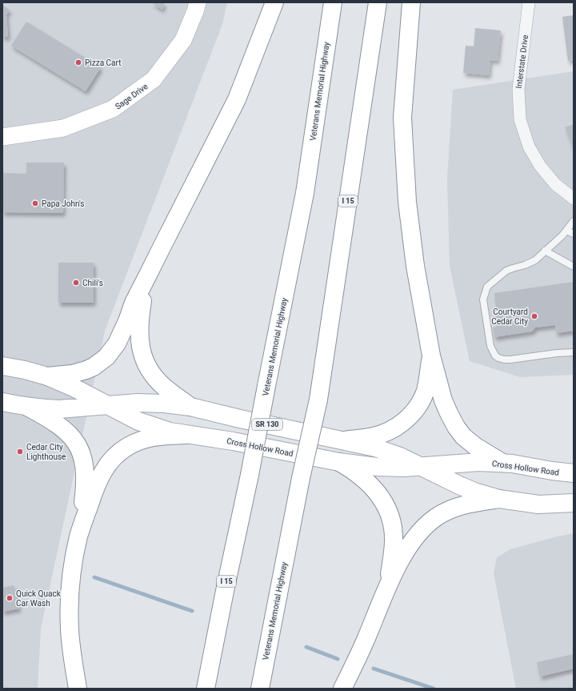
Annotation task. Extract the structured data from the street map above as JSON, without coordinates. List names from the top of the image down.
{
  "streets": {
    "main road": [
      "Veterans Memorial Highway",
      "Sage Drive",
      "I 15",
      "SR 130",
      "Cross Hollow Road"
    ],
    "street": ["Interstate Drive"]
  },
  "places": [
    "Pizza Cart",
    "Papa John's",
    "Chili's",
    "Courtyard Cedar City",
    "Cedar City Lighthouse",
    "Quick Quack Car Wash"
  ]
}
